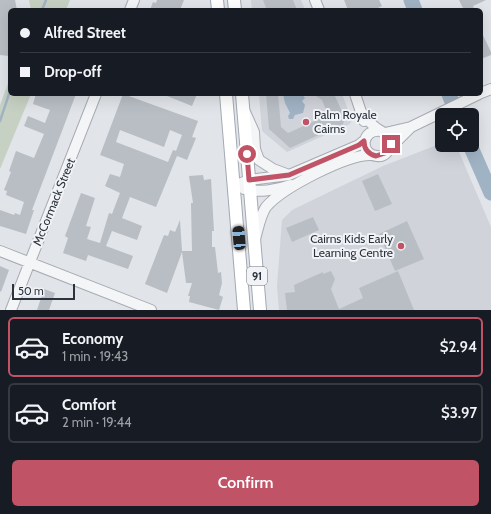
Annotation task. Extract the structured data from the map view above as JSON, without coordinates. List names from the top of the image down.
{
  "streets": {
    "main road": ["91"],
    "street": ["McCormack Street"]
  },
  "places": ["Palm Royale Cairns", "Cairns Kids Early Learning Centre"],
  "scale_bar": "50 m",
  "page": {
    "banner": ["Alfred Street", "Drop-off"],
    "scale": "50 m",
    "list": [
      {
        "name": "Economy",
        "note": "1 min · 19:43",
        "value": "$2.94"
      },
      {
        "name": "Comfort",
        "note": "2 min · 19:44",
        "value": "$3.97"
      }
    ],
    "buttons": "Confirm"
  }
}
